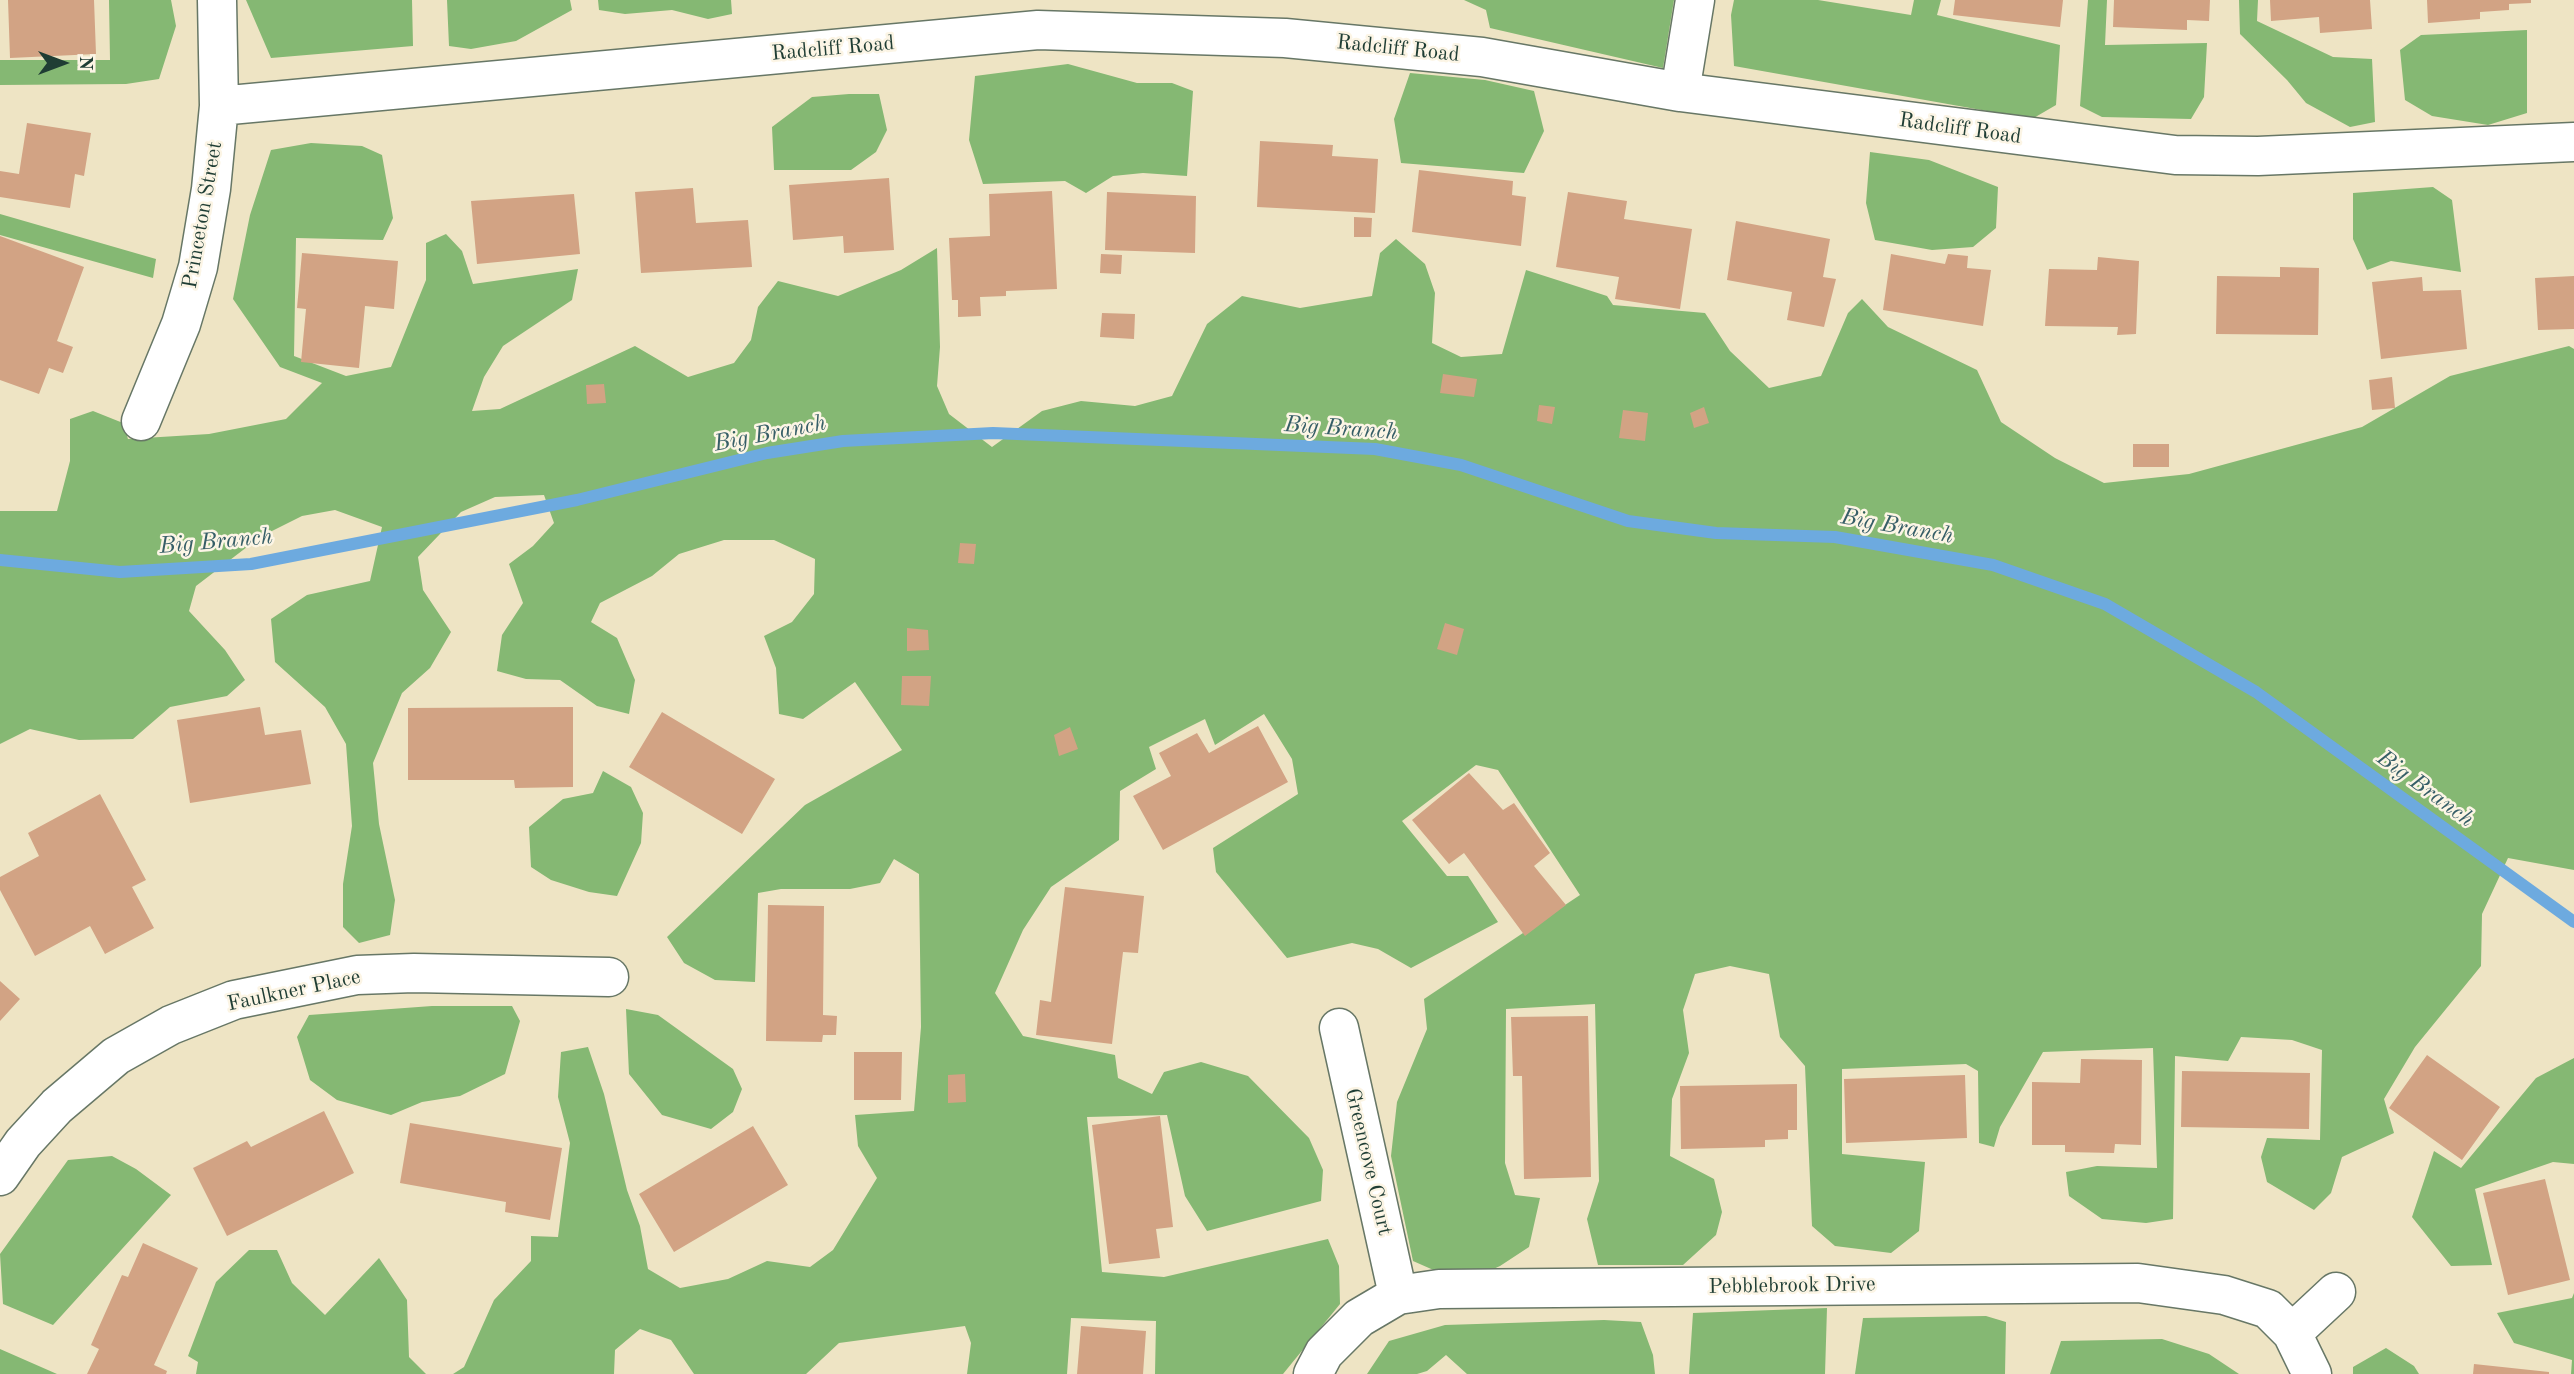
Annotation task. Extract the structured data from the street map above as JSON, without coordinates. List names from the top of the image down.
{
  "streets": {
    "street": [
      "Radcliff Road",
      "Princeton Street",
      "Faulkner Place",
      "Greencove Court",
      "Pebblebrook Drive"
    ]
  },
  "crossings": [
    ["Radcliff Road", "Princeton Street"],
    ["Greencove Court", "Pebblebrook Drive"]
  ],
  "water": ["Big Branch"],
  "north": "right"
}
